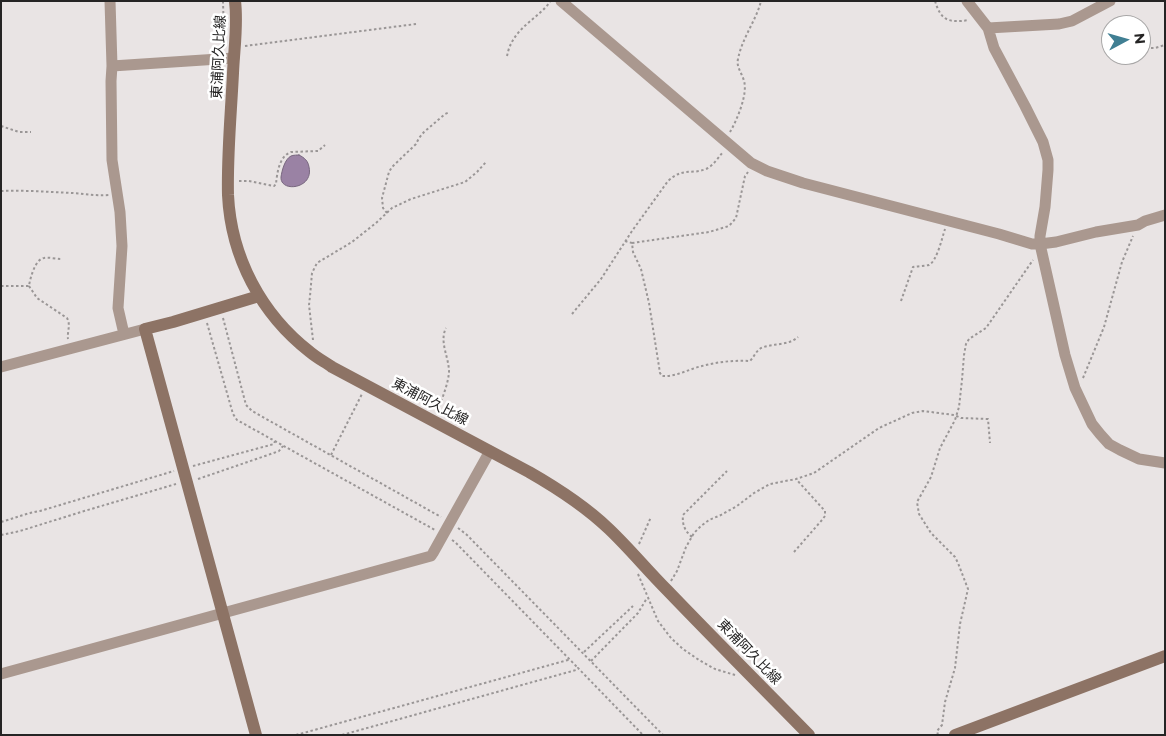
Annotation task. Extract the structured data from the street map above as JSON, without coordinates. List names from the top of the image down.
{
  "streets": {
    "main road": ["東浦阿久比線"]
  },
  "north": "right"
}
